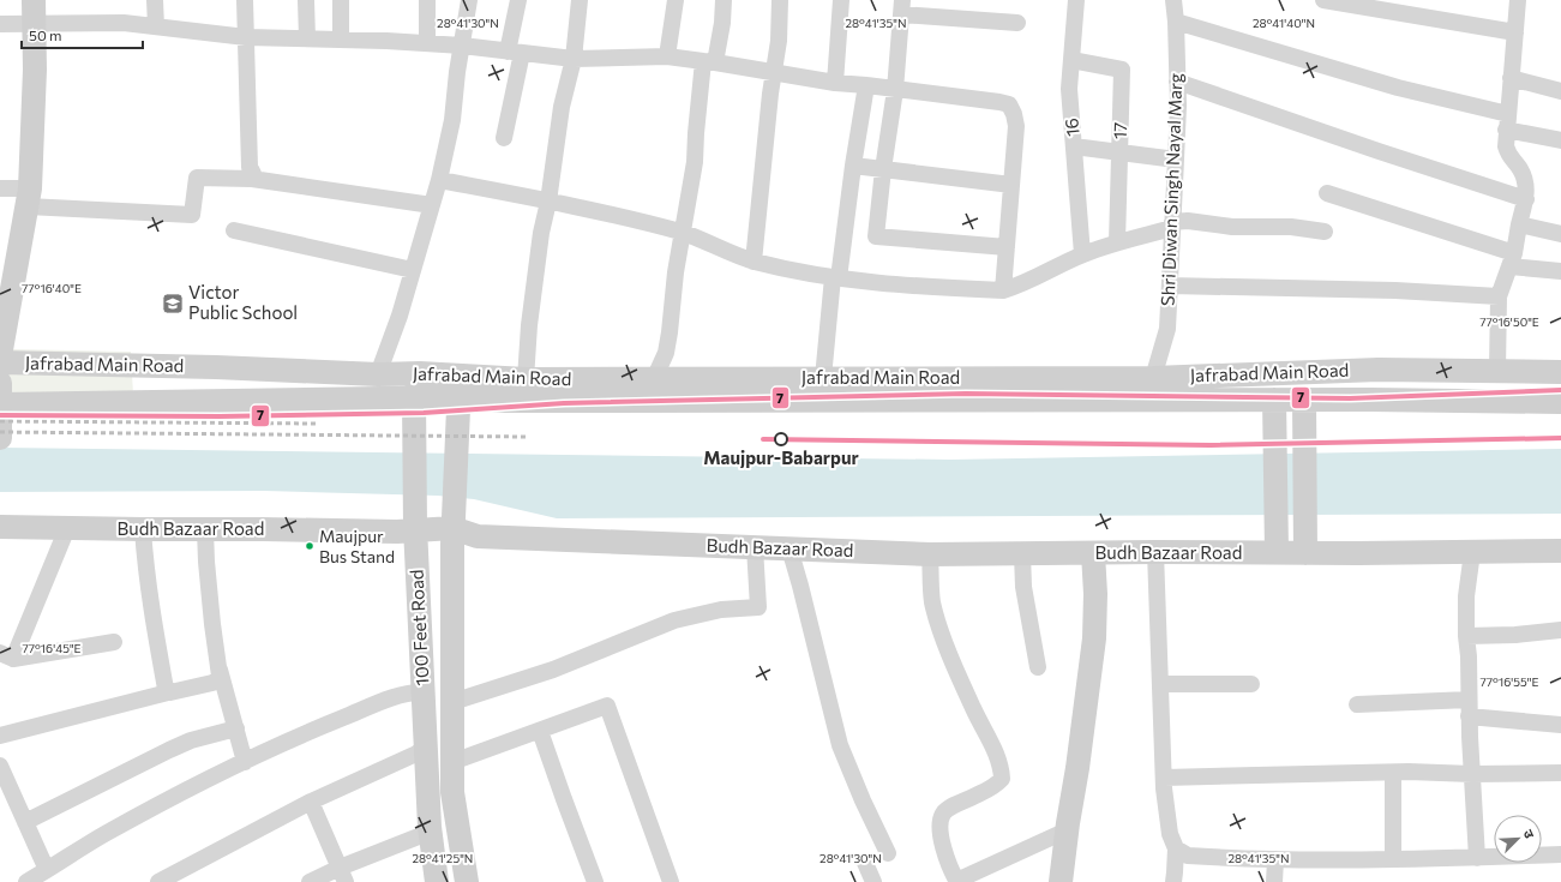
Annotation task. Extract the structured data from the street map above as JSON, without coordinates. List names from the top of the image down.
{
  "streets": {
    "main road": ["Jafrabad Main Road", "Budh Bazaar Road", "100 Feet Road"],
    "street": ["16", "17", "Shri Diwan Singh Nayal Marg"]
  },
  "crossings": [
    ["16", "17"],
    ["Shri Diwan Singh Nayal Marg", "Jafrabad Main Road"],
    ["Jafrabad Main Road", "100 Feet Road"],
    ["Budh Bazaar Road", "100 Feet Road"]
  ],
  "places": {
    "school or university": ["Victor Public School"],
    "other": ["Maujpur-Babarpur", "Maujpur Bus Stand"]
  },
  "lines": ["transit line 7"],
  "scale_bar": "50 m",
  "north": "top right",
  "coordinates": [
    "28°41'30\"N",
    "28°41'35\"N",
    "28°41'40\"N",
    "77°16'40\"E",
    "77°16'50\"E",
    "77°16'45\"E",
    "77°16'55\"E",
    "28°41'25\"N"
  ]
}
